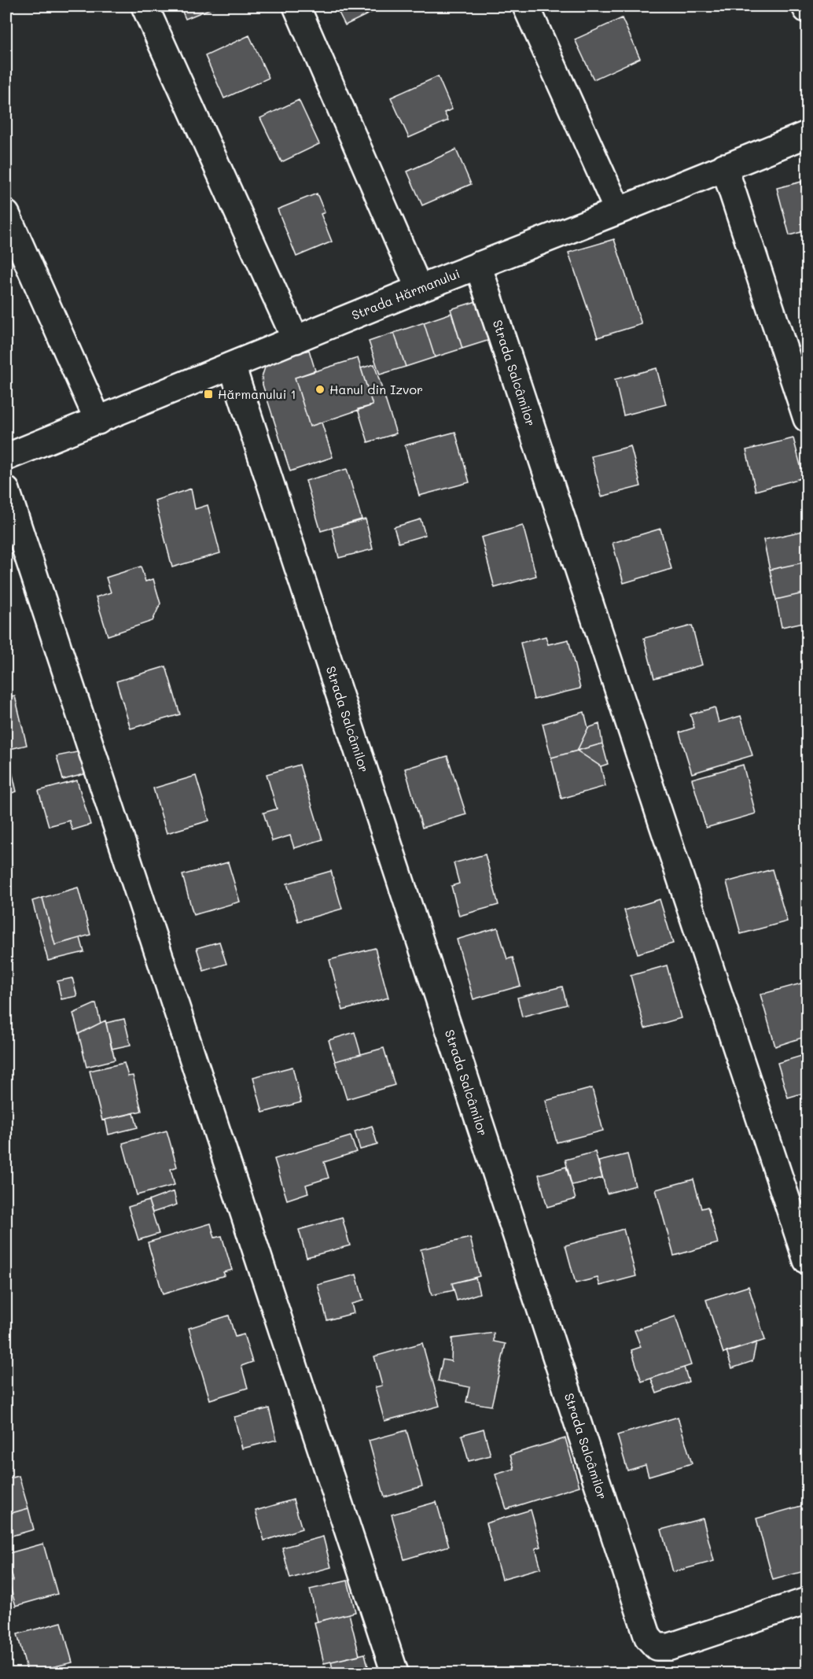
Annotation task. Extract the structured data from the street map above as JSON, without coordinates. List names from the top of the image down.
{
  "streets": {
    "street": ["Strada Hărmanului", "Strada Salcâmilor"]
  },
  "crossings": [
    ["Strada Hărmanului", "Strada Salcâmilor"]
  ],
  "places": {
    "other": ["Hanul din Izvor"],
    "transit": ["Hărmanului 1"]
  }
}
